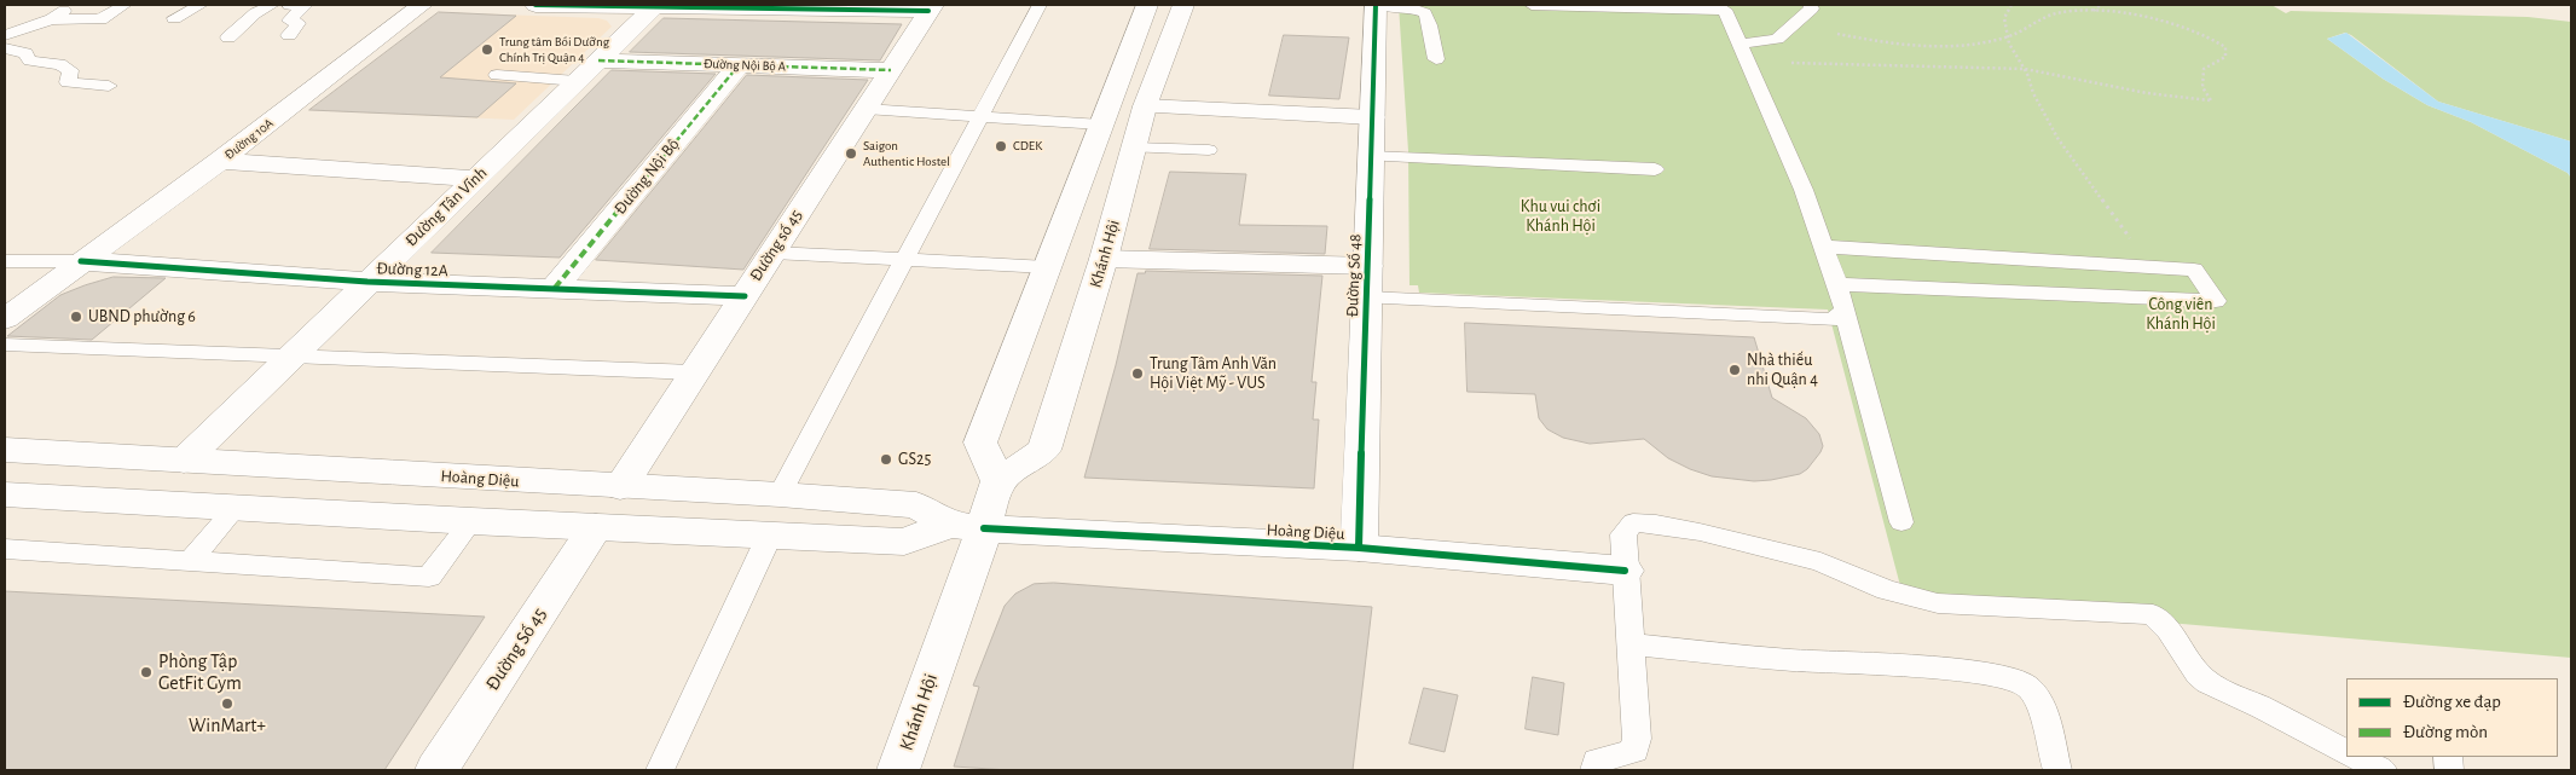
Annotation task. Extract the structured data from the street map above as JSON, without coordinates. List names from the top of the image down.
{
  "streets": {
    "street": [
      "Đường Nội Bộ A",
      "Đường 10A",
      "Đường Nội Bộ",
      "Đường Tân Vĩnh",
      "Đường số 45",
      "Khánh Hội",
      "Đường 12A",
      "Đường Số 48",
      "Hoàng Diệu",
      "Đường Số 45"
    ]
  },
  "crossings": [
    ["Đường Nội Bộ A", "Đường Nội Bộ"],
    ["Đường Nội Bộ A", "Đường Tân Vĩnh"],
    ["Đường Nội Bộ A", "Đường số 45"],
    ["Đường 10A", "Đường Tân Vĩnh"],
    ["Đường Nội Bộ", "Đường 12A"],
    ["Đường Tân Vĩnh", "Đường 12A"],
    ["Đường Tân Vĩnh", "Hoàng Diệu"],
    ["Đường số 45", "Đường 12A"],
    ["Đường số 45", "Hoàng Diệu"],
    ["Khánh Hội", "Hoàng Diệu"],
    ["Đường Số 48", "Hoàng Diệu"],
    ["Hoàng Diệu", "Đường Số 45"]
  ],
  "parks": ["Khu vui chơi Khánh Hội", "Công viên Khánh Hội"],
  "places": [
    "Trung tâm Bồi Dưỡng Chính Trị Quận 4",
    "CDEK",
    "Saigon Authentic Hostel",
    "UBND phường 6",
    "Nhà thiếu nhi Quận 4",
    "Trung Tâm Anh Văn Hội Việt Mỹ - VUS",
    "GS25",
    "Phòng Tập GetFit Gym",
    "WinMart+"
  ],
  "legend": ["Đường xe đạp", "Đường mòn"]
}
